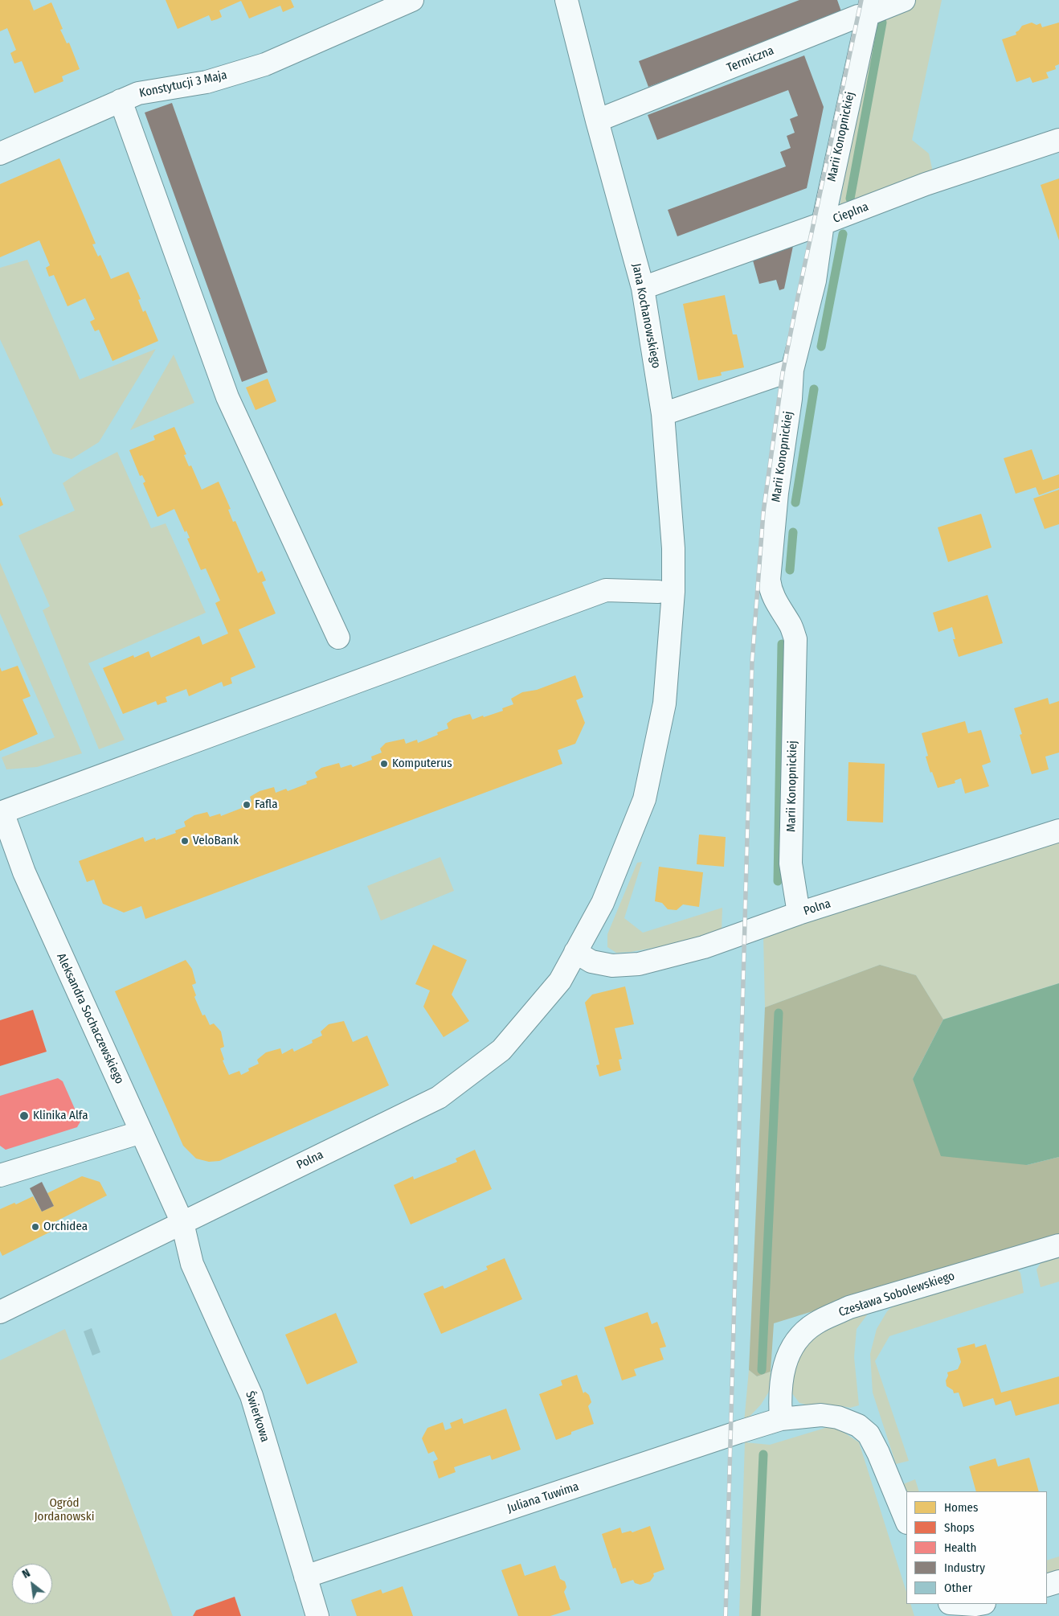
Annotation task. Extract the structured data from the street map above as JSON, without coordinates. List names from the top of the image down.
{
  "streets": {
    "street": [
      "Termiczna",
      "Konstytucji 3 Maja",
      "Marii Konopnickiej",
      "Cieplna",
      "Jana Kochanowskiego",
      "Polna",
      "Aleksandra Sochaczewskiego",
      "Czesława Sobolewskiego",
      "Świerkowa",
      "Juliana Tuwima"
    ]
  },
  "crossings": [
    ["Termiczna", "Marii Konopnickiej"],
    ["Termiczna", "Jana Kochanowskiego"],
    ["Marii Konopnickiej", "Cieplna"],
    ["Marii Konopnickiej", "Polna"],
    ["Cieplna", "Jana Kochanowskiego"],
    ["Jana Kochanowskiego", "Polna"],
    ["Jana Kochanowskiego", "Aleksandra Sochaczewskiego"],
    ["Polna", "Aleksandra Sochaczewskiego"],
    ["Polna", "Świerkowa"],
    ["Aleksandra Sochaczewskiego", "Świerkowa"],
    ["Czesława Sobolewskiego", "Juliana Tuwima"],
    ["Świerkowa", "Juliana Tuwima"]
  ],
  "parks": ["Ogród Jordanowski"],
  "places": [
    "Komputerus",
    "Fafla",
    "VeloBank",
    "Klinika Alfa",
    "Orchidea"
  ],
  "legend": [
    "Homes",
    "Shops",
    "Health",
    "Industry",
    "Other"
  ],
  "north": "top left"
}
